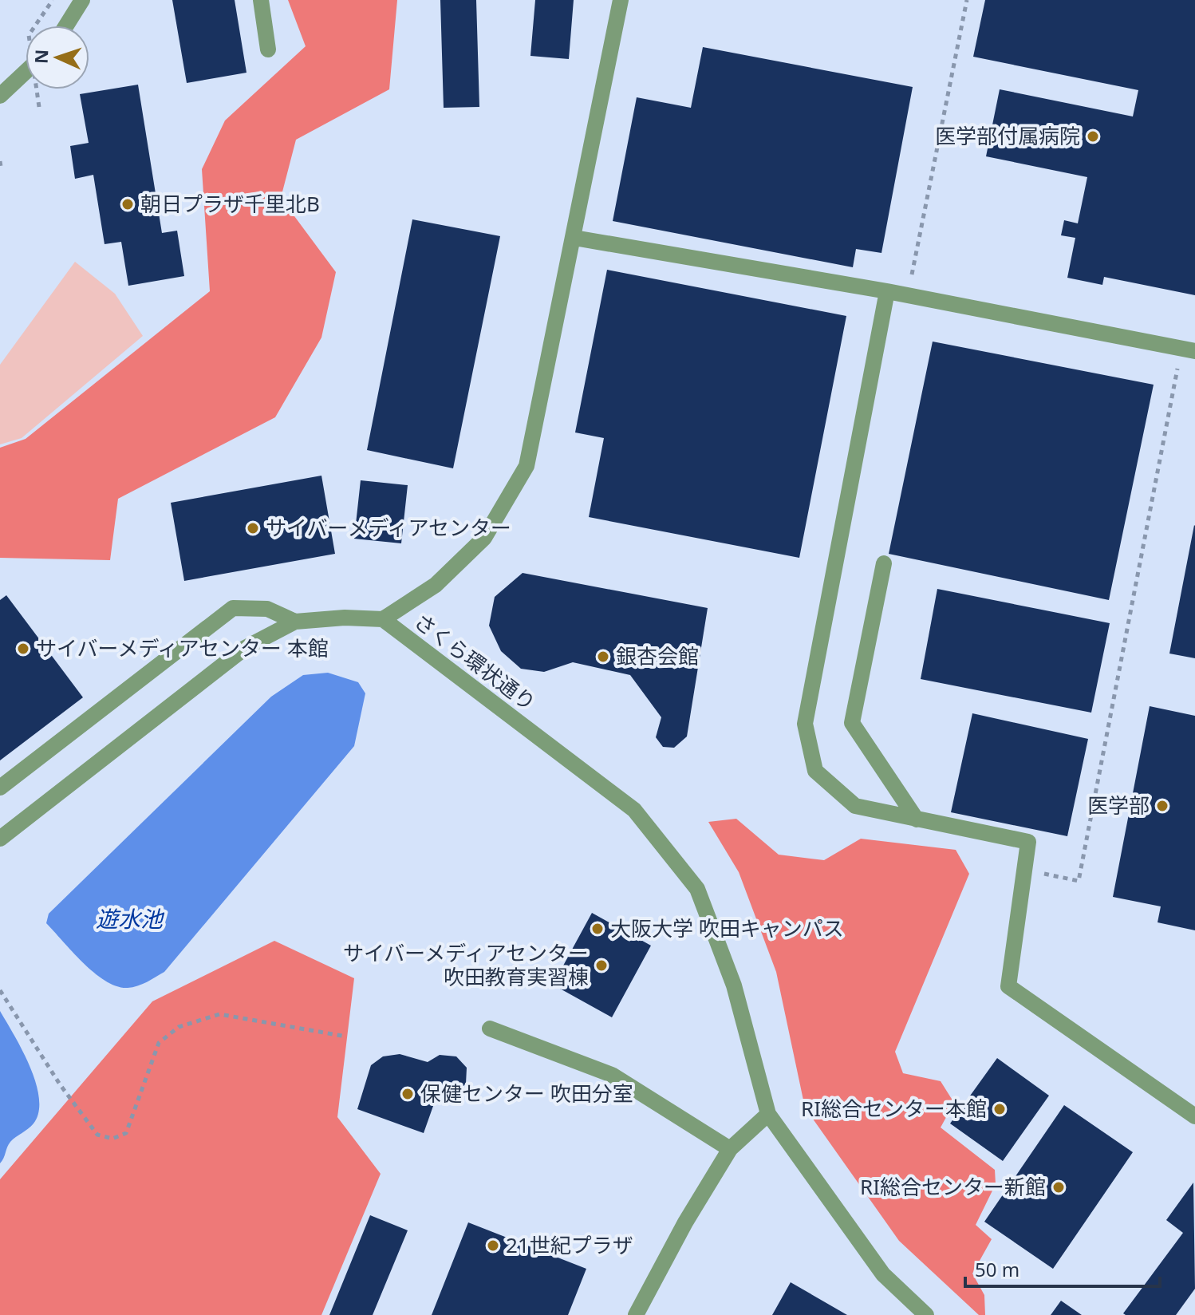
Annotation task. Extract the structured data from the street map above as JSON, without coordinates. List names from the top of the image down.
{
  "streets": {
    "street": ["さくら環状通り"]
  },
  "water": ["遊水池"],
  "places": [
    "医学部付属病院",
    "朝日プラザ千里北B",
    "サイバーメディアセンター",
    "サイバーメディアセンター 本館",
    "銀杏会館",
    "医学部",
    "大阪大学 吹田キャンパス",
    "サイバーメディアセンター 吹田教育実習棟",
    "保健センター 吹田分室",
    "RI総合センター本館",
    "RI総合センター新館",
    "21世紀プラザ"
  ],
  "scale_bar": "50 m",
  "north": "left"
}
